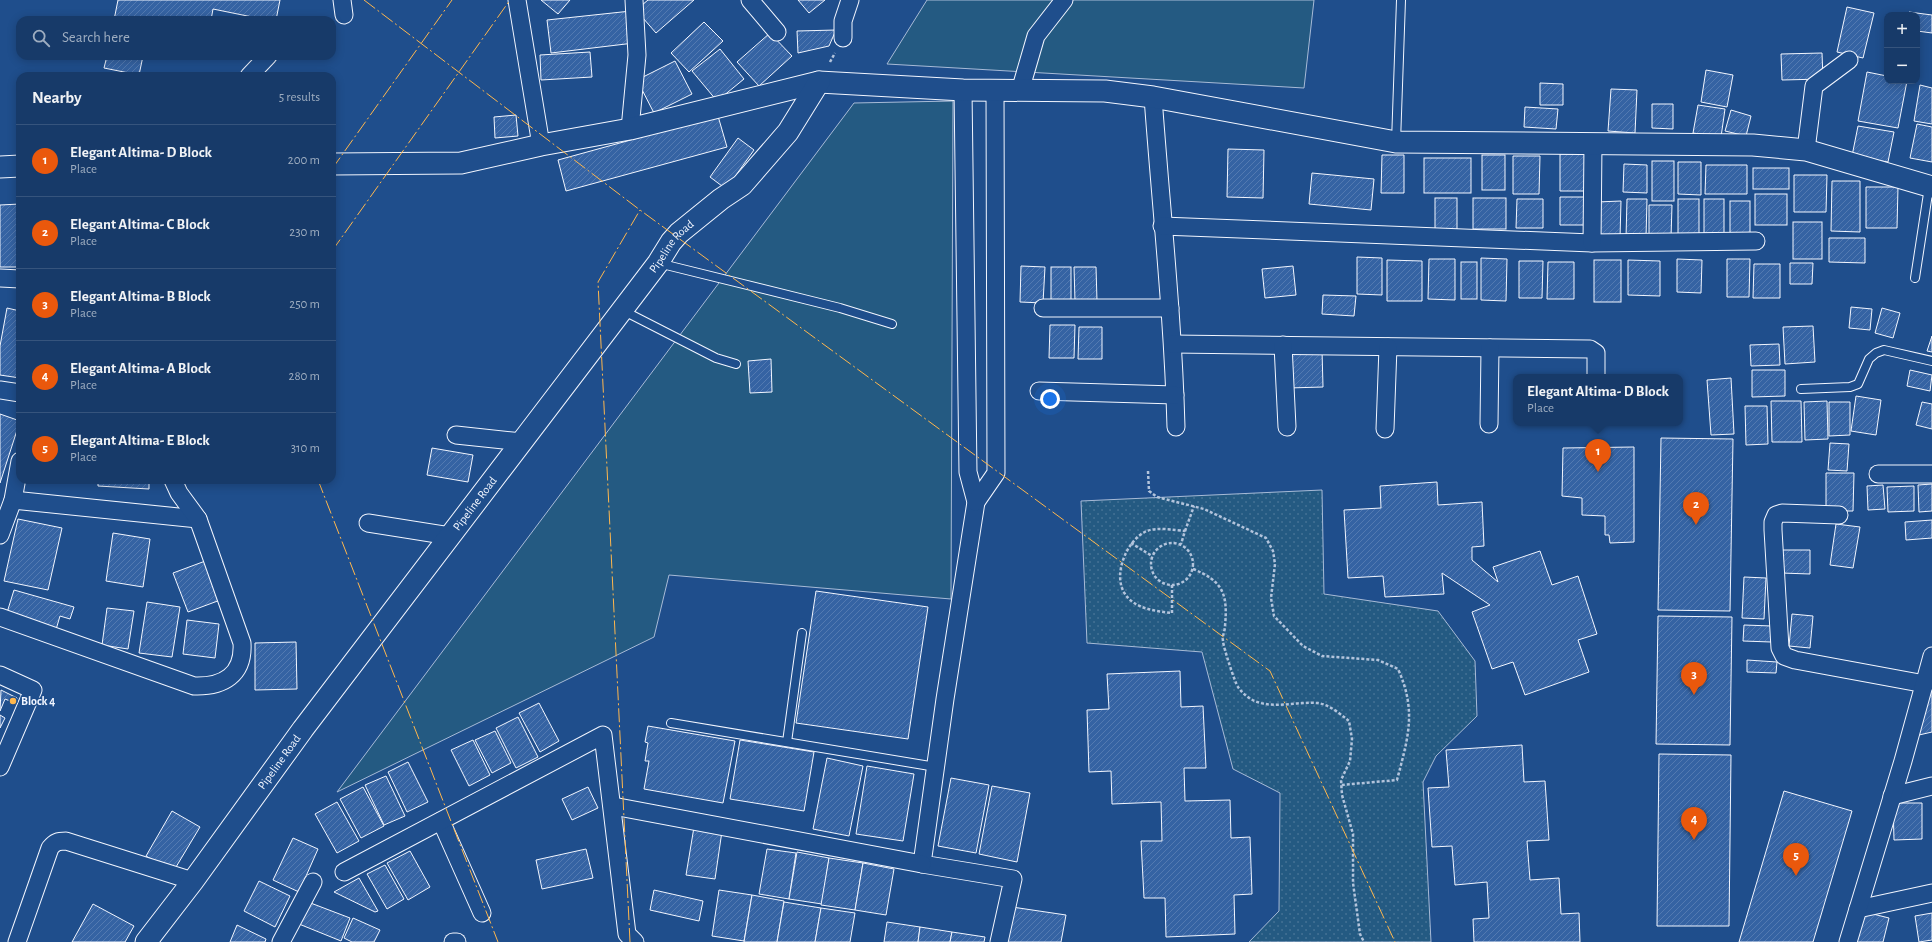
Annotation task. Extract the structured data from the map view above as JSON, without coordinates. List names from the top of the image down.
{
  "streets": {
    "street": ["Pipeline Road"]
  },
  "places": ["Block 4"],
  "page": {
    "map_buttons": ["+", "−"],
    "search": "Search here",
    "heading": ["Nearby", "5 results"],
    "list": [
      {
        "mark": "1",
        "name": "Elegant Altima- D Block",
        "note": "Place",
        "value": "200 m"
      },
      {
        "mark": "2",
        "name": "Elegant Altima- C Block",
        "note": "Place",
        "value": "230 m"
      },
      {
        "mark": "3",
        "name": "Elegant Altima- B Block",
        "note": "Place",
        "value": "250 m"
      },
      {
        "mark": "4",
        "name": "Elegant Altima- A Block",
        "note": "Place",
        "value": "280 m"
      },
      {
        "mark": "5",
        "name": "Elegant Altima- E Block",
        "note": "Place",
        "value": "310 m"
      }
    ],
    "popup": ["Elegant Altima- D Block", "Place"],
    "pins": [
      "1",
      "2",
      "3",
      "4",
      "5"
    ]
  }
}
